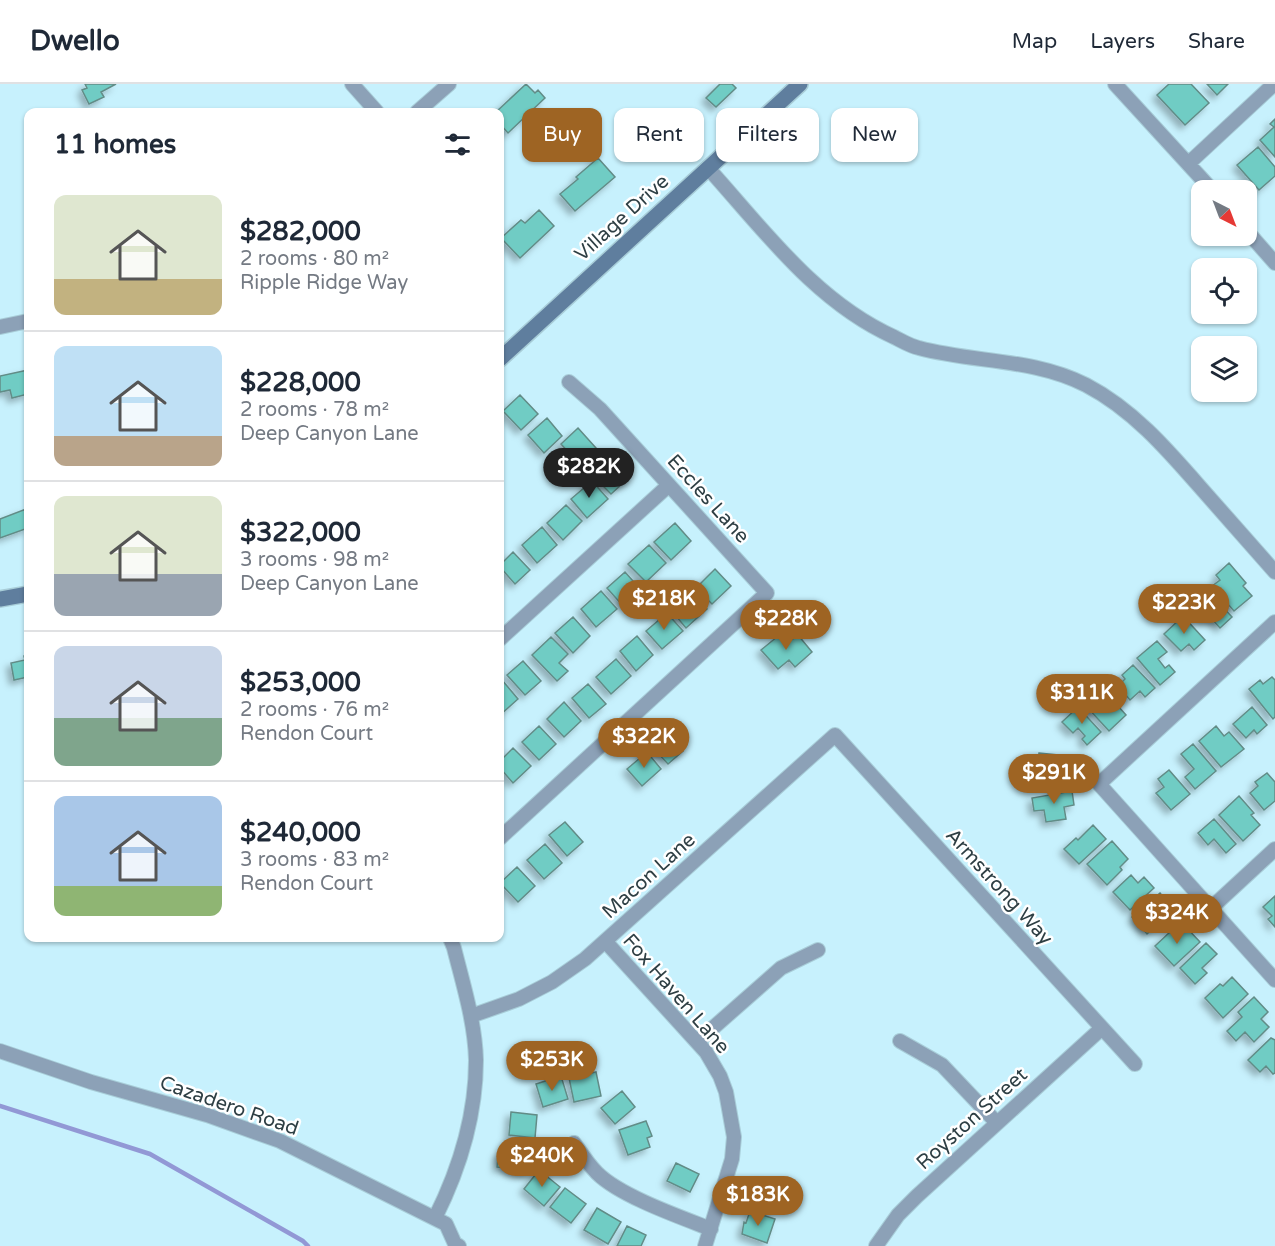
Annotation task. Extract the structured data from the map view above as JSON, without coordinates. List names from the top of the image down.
{
  "streets": {
    "main road": ["Village Drive"],
    "street": [
      "Eccles Lane",
      "Macon Lane",
      "Armstrong Way",
      "Fox Haven Lane",
      "Cazadero Road",
      "Royston Street"
    ]
  },
  "crossings": [
    ["Macon Lane", "Armstrong Way"],
    ["Macon Lane", "Fox Haven Lane"],
    ["Armstrong Way", "Royston Street"]
  ],
  "north": "bottom right",
  "page": {
    "header": "Dwello",
    "nav": ["Map", "Layers", "Share"],
    "chip": [
      "Buy",
      "Rent",
      "Filters",
      "New"
    ],
    "heading": "11 homes",
    "list": [
      {
        "name": "$282,000",
        "note": "2 rooms · 80 m² · Ripple Ridge Way"
      },
      {
        "name": "$228,000",
        "note": "2 rooms · 78 m² · Deep Canyon Lane"
      },
      {
        "name": "$322,000",
        "note": "3 rooms · 98 m² · Deep Canyon Lane"
      },
      {
        "name": "$253,000",
        "note": "2 rooms · 76 m² · Rendon Court"
      },
      {
        "name": "$240,000",
        "note": "3 rooms · 83 m² · Rendon Court"
      }
    ],
    "price": [
      "$282K",
      "$218K",
      "$223K",
      "$228K",
      "$311K",
      "$322K",
      "$291K",
      "$324K",
      "$253K",
      "$240K",
      "$183K"
    ]
  }
}
